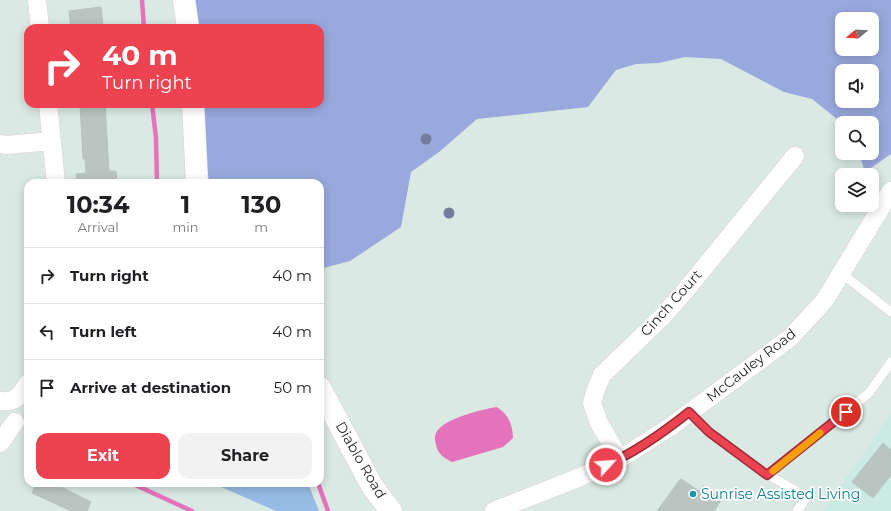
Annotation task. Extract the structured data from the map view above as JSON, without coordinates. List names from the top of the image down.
{
  "streets": {
    "street": ["Cinch Court", "McCauley Road", "Diablo Road"]
  },
  "crossings": [
    ["Cinch Court", "McCauley Road"]
  ],
  "places": ["Sunrise Assisted Living"],
  "north": "left",
  "page": {
    "turn": ["40 m", "Turn right"],
    "eta": [
      "10:34",
      "Arrival",
      "1",
      "min",
      "130",
      "m"
    ],
    "list": [
      {
        "name": "Turn right",
        "value": "40 m"
      },
      {
        "name": "Turn left",
        "value": "40 m"
      },
      {
        "name": "Arrive at destination",
        "value": "50 m"
      }
    ],
    "buttons": ["Exit", "Share"]
  }
}
